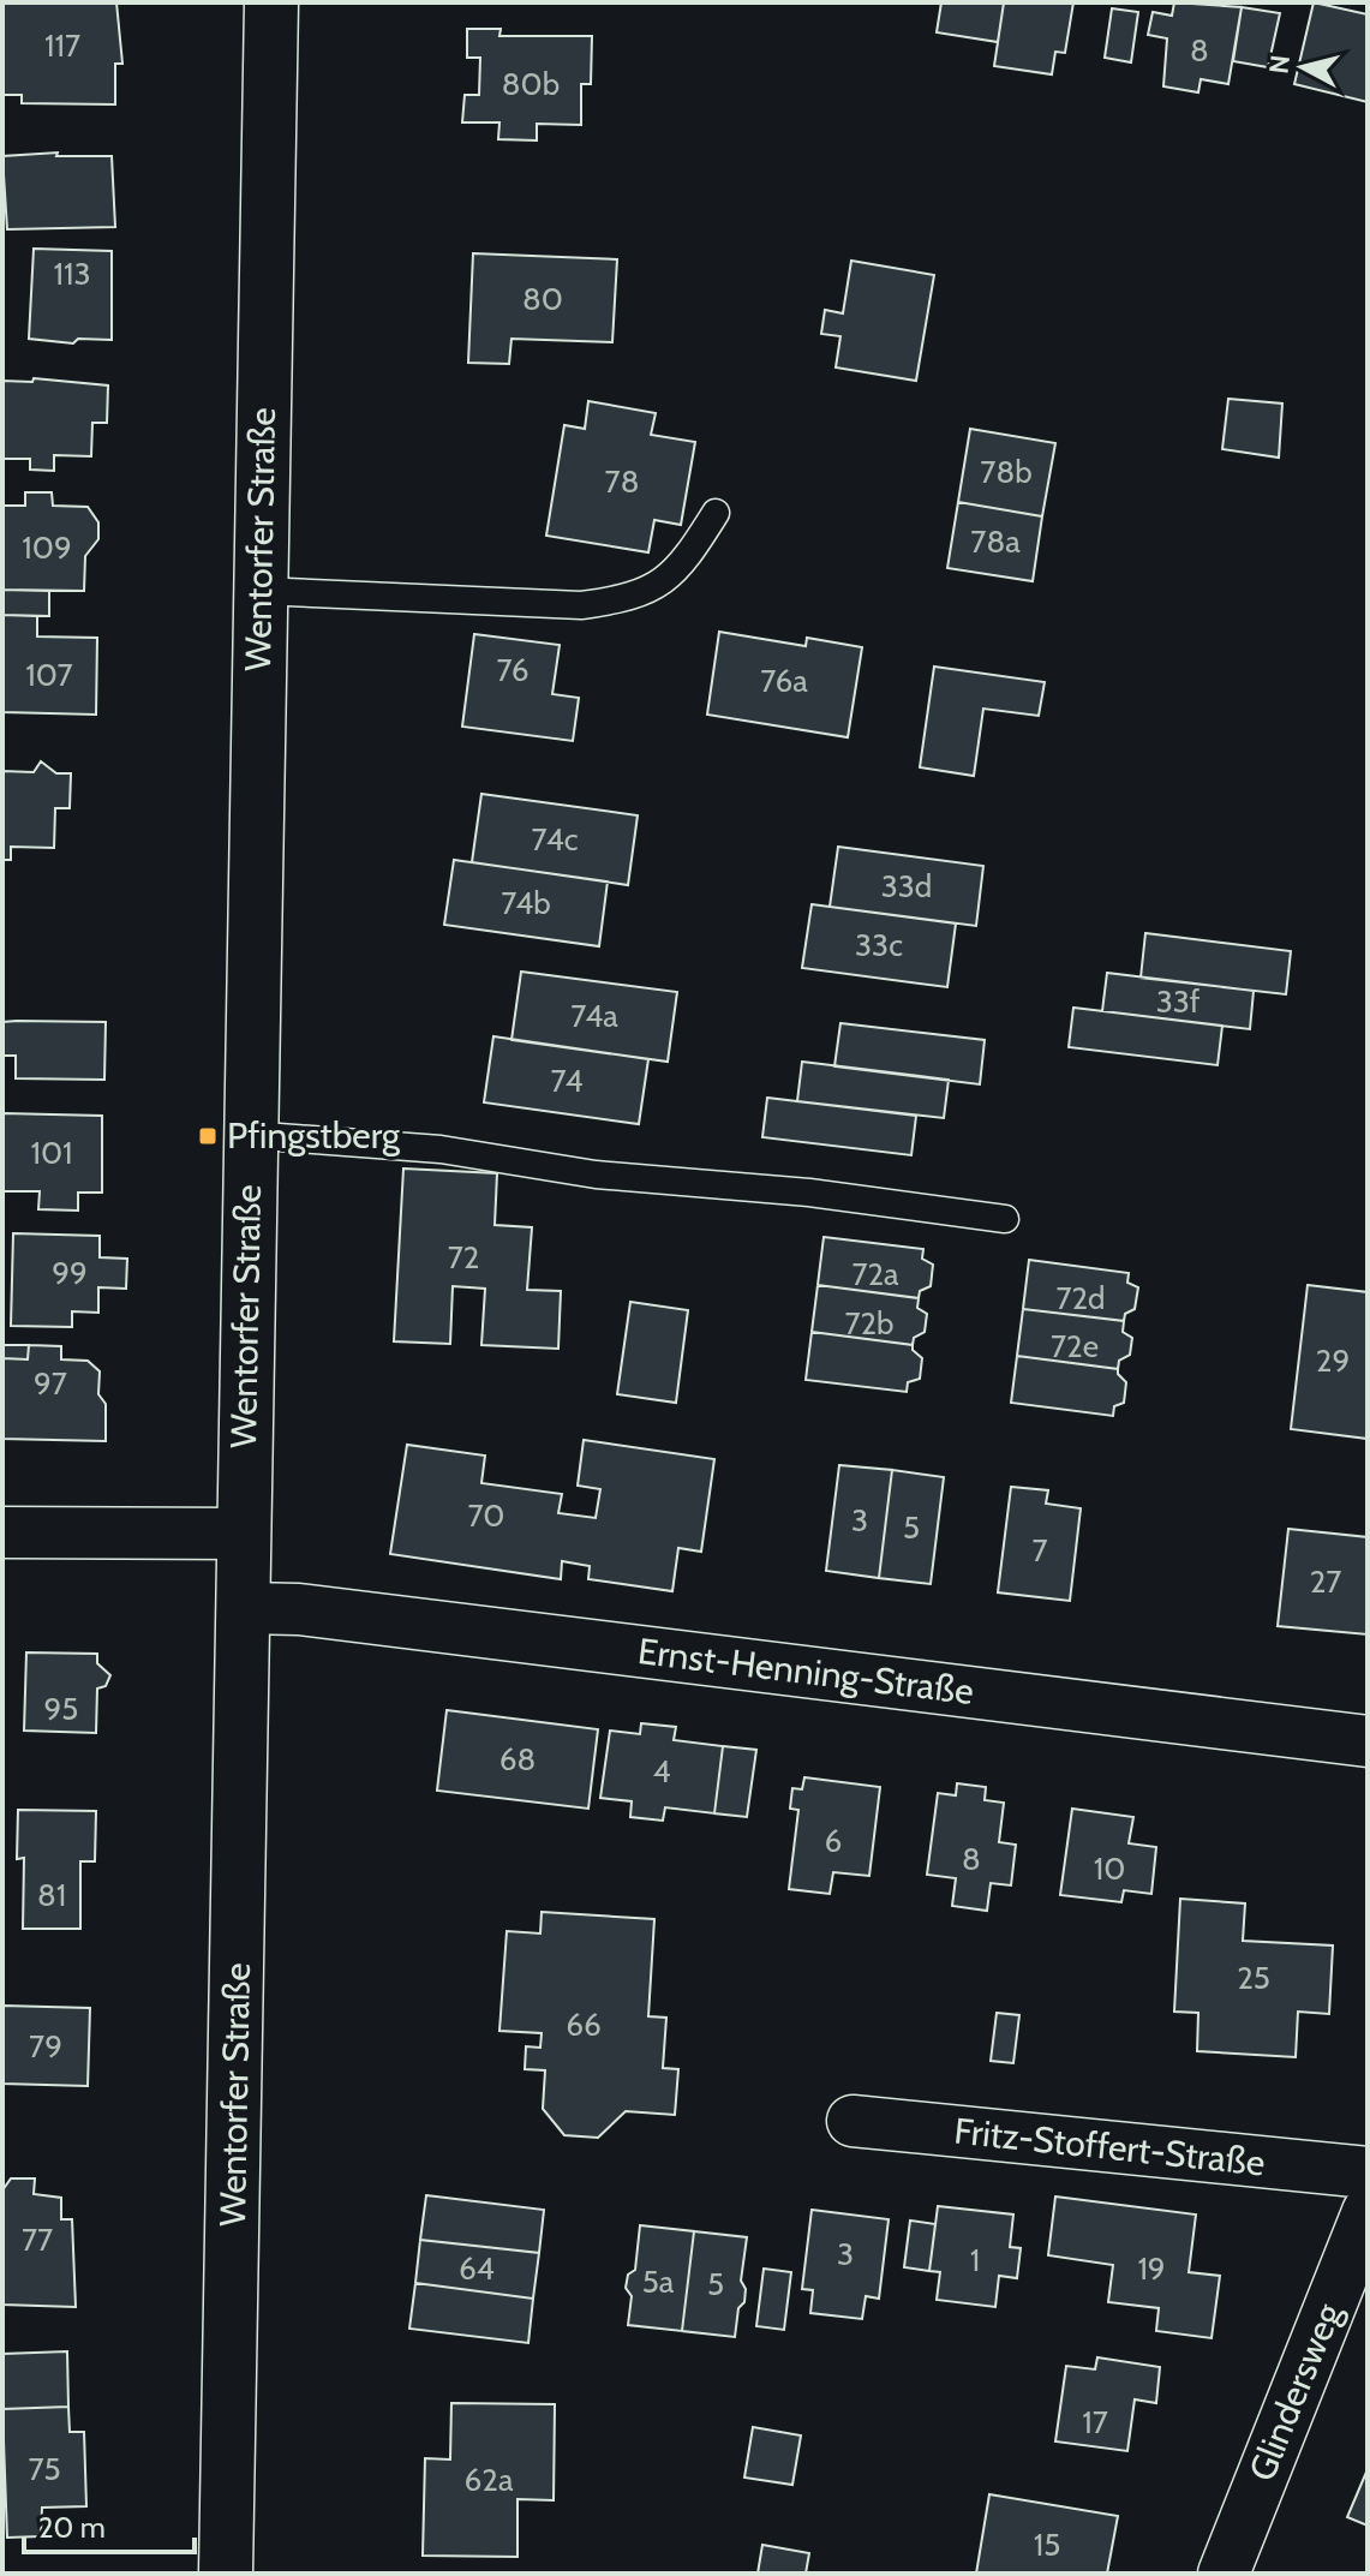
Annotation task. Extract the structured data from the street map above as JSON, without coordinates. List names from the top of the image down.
{
  "streets": {
    "main road": ["Wentorfer Straße"],
    "street": ["Ernst-Henning-Straße", "Fritz-Stoffert-Straße", "Glindersweg"]
  },
  "crossings": [
    ["Wentorfer Straße", "Ernst-Henning-Straße"]
  ],
  "places": {
    "transit": ["Pfingstberg"]
  },
  "house_numbers": [
    "117",
    "8",
    "80b",
    "113",
    "80",
    "78b",
    "78",
    "78a",
    "109",
    "76",
    "107",
    "76a",
    "74c",
    "33d",
    "74b",
    "33c",
    "33f",
    "74a",
    "74",
    "101",
    "72",
    "99",
    "72a",
    "72d",
    "72b",
    "72e",
    "29",
    "97",
    "70",
    "3",
    "5",
    "7",
    "27",
    "95",
    "68",
    "4",
    "6",
    "8",
    "10",
    "81",
    "25",
    "66",
    "79",
    "77",
    "3",
    "1",
    "64",
    "19",
    "5a",
    "5",
    "17",
    "75",
    "62a",
    "15"
  ],
  "scale_bar": "20 m",
  "north": "left"
}
